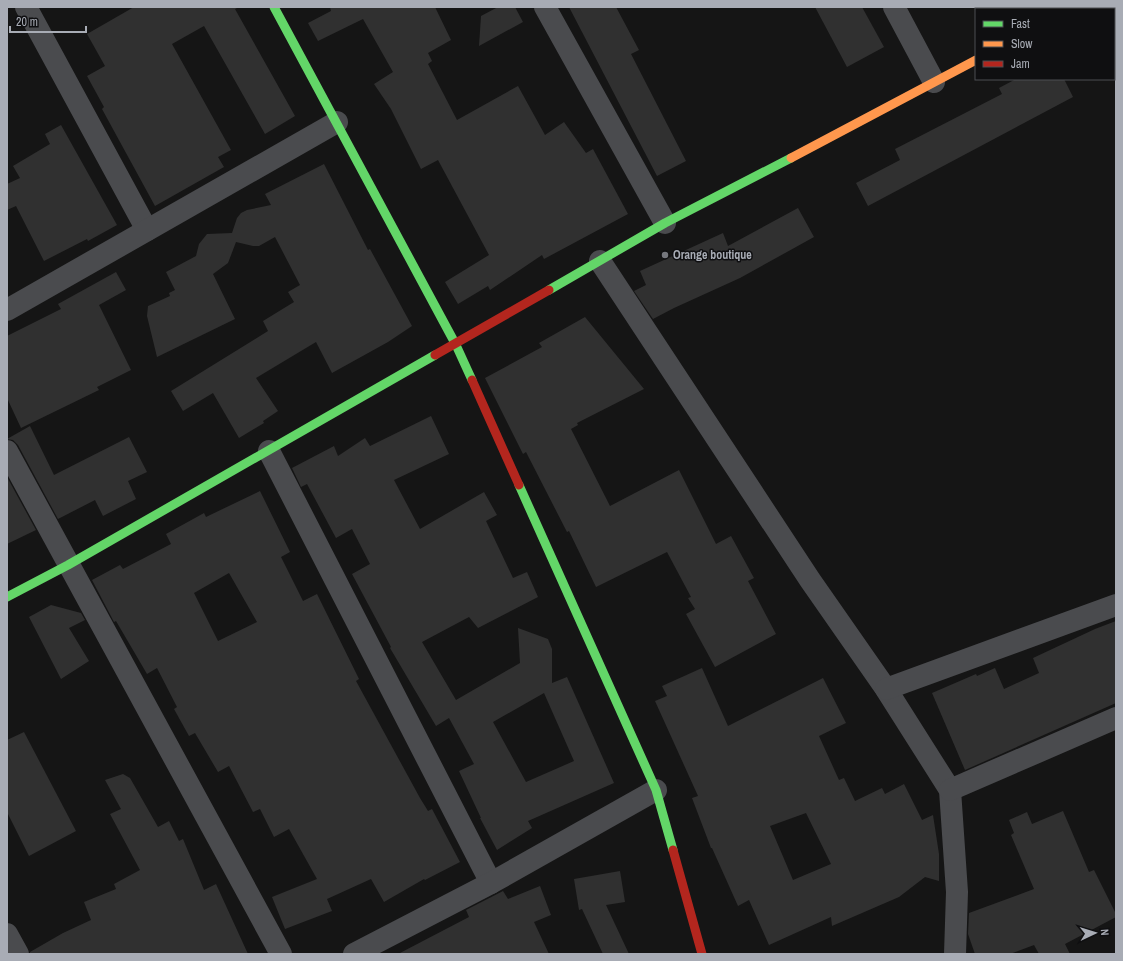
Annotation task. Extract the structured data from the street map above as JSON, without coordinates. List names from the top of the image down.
{
  "places": ["Orange boutique"],
  "legend": ["Fast", "Slow", "Jam"],
  "scale_bar": "20 m",
  "north": "right"
}
